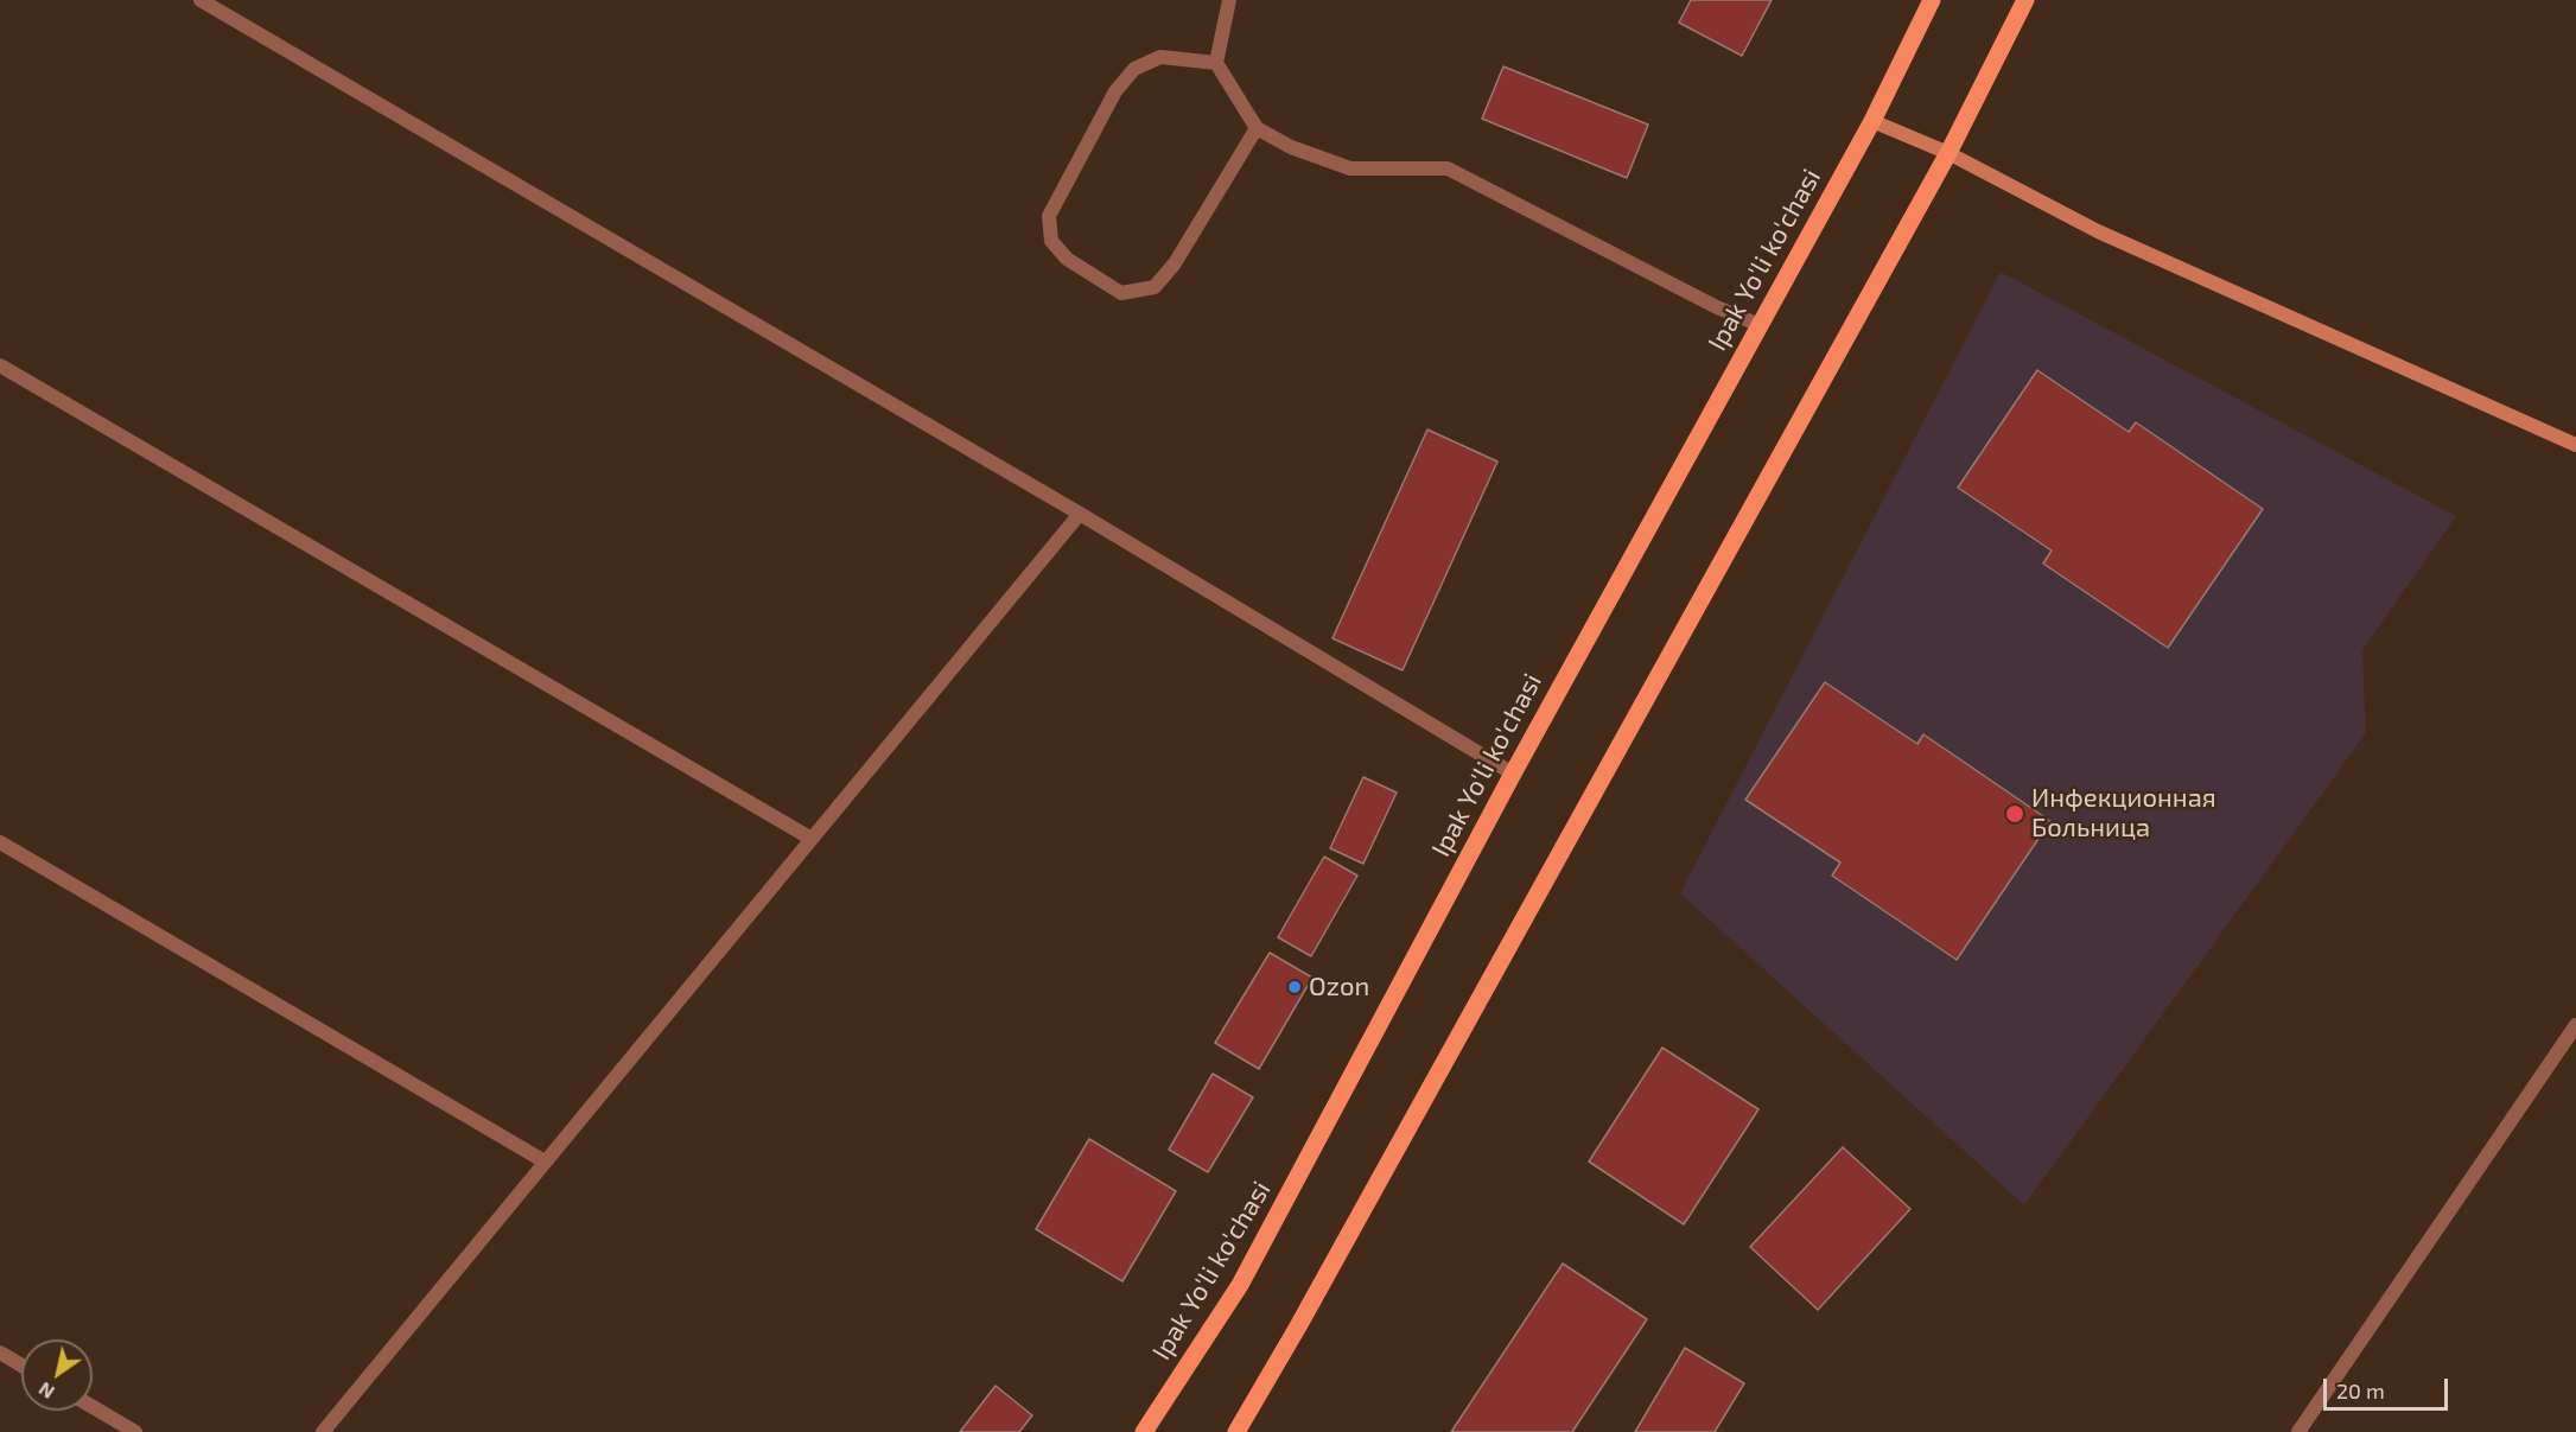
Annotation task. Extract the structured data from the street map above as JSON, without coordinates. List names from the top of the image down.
{
  "streets": {
    "main road": ["Ipak Yo'li ko'chasi"]
  },
  "places": ["Инфекционная Больница", "Ozon"],
  "scale_bar": "20 m",
  "north": "bottom left"
}
